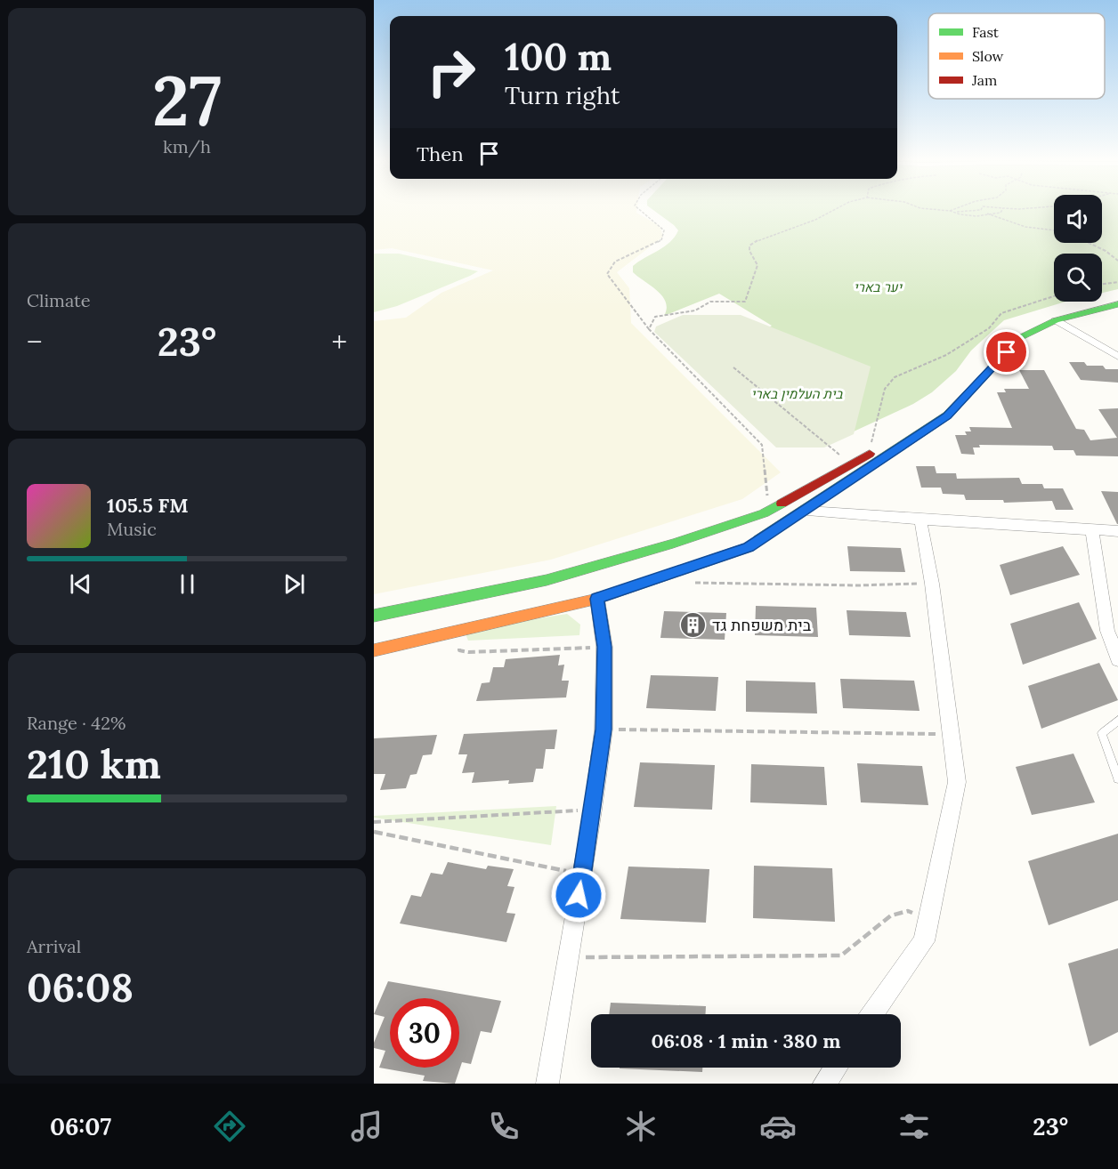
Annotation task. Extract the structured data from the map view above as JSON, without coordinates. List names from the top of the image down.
{
  "parks": ["יער בארי", "בית העלמין בארי"],
  "places": {
    "building": ["בית משפחת גד"]
  },
  "legend": ["Fast", "Slow", "Jam"],
  "page": {
    "tile": [
      ["27", "km/h"],
      "Climate",
      ["Range · 42%", "210 km"],
      ["Arrival", "06:08"]
    ],
    "turn": ["100 m", "Turn right"],
    "then": "Then",
    "heat": ["−", "23°", "+"],
    "song": ["105.5 FM", "Music"],
    "limit": "30",
    "trip": "06:08 · 1 min · 380 m",
    "tabs": ["06:07", "23°"]
  }
}
